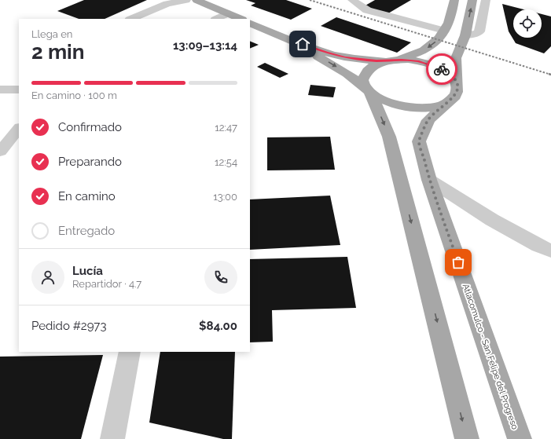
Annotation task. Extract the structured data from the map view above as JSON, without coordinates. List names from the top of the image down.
{
  "streets": {
    "main road": ["Atlacomulco - San Felipe del Progreso"]
  },
  "page": {
    "heading": ["2 min", "Llega en", "13:09–13:14"],
    "panel": [
      "Lucía",
      "Repartidor · 4.7",
      "Pedido #2973",
      "$84.00"
    ],
    "bar": "En camino · 100 m",
    "list": [
      ["Confirmado", "12:47"],
      ["Preparando", "12:54"],
      ["En camino", "13:00"],
      "Entregado"
    ]
  }
}
